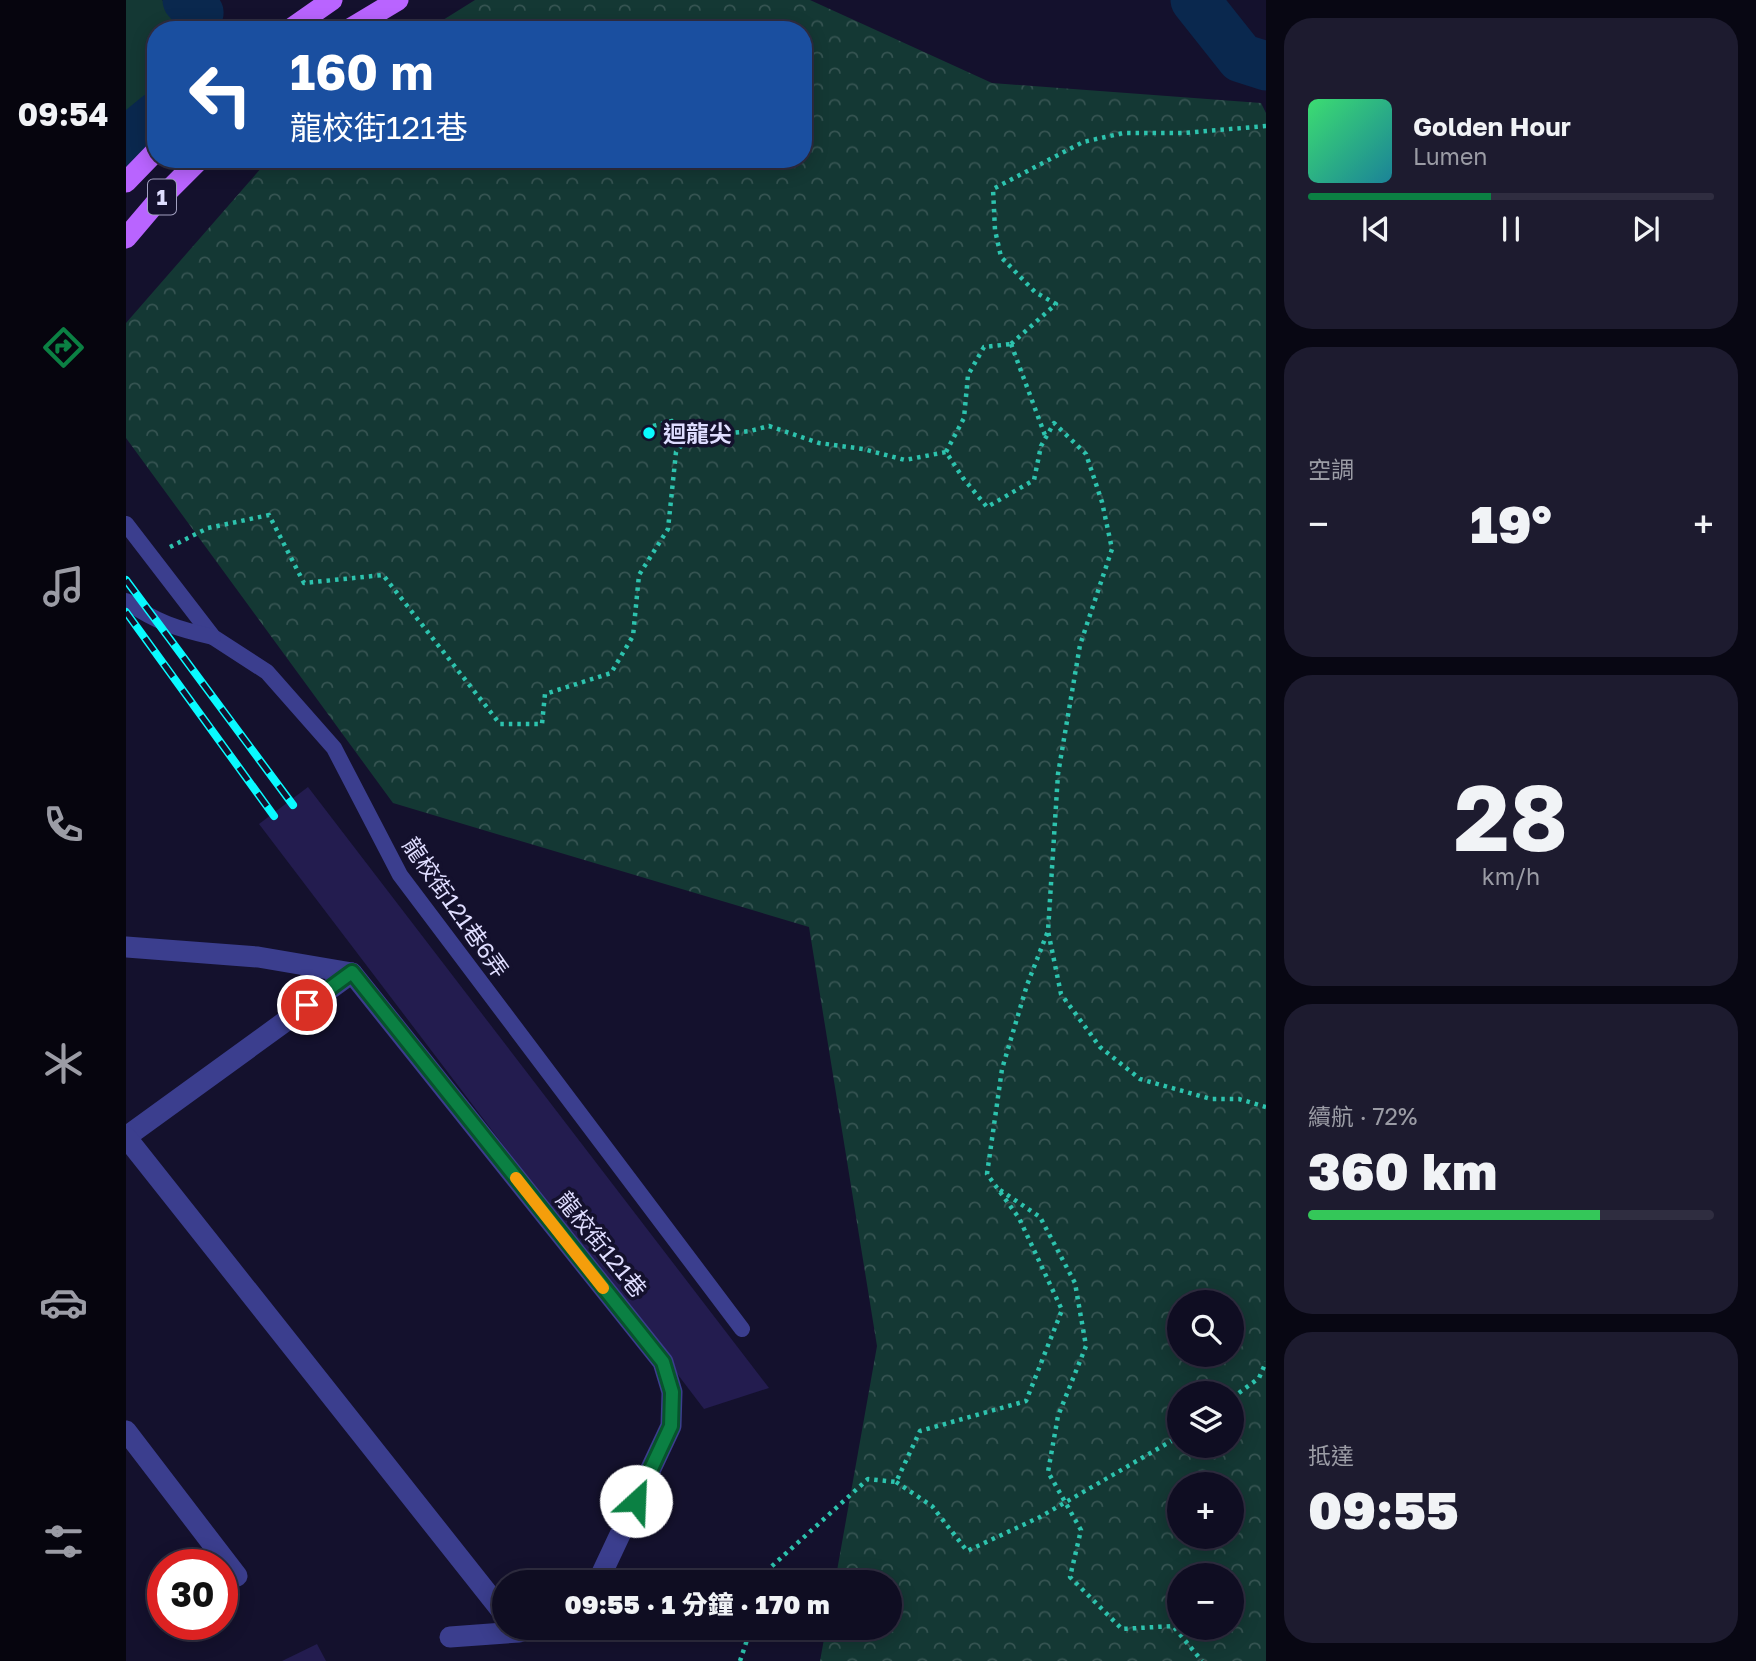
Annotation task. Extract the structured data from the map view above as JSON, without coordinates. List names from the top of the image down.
{
  "streets": {
    "main road": ["1"],
    "street": ["龍校街121巷"],
    "lane": ["龍校街121巷6弄"]
  },
  "places": ["迴龍尖"],
  "page": {
    "tabs": "09:54",
    "turn": ["160 m", "龍校街121巷"],
    "song": ["Golden Hour", "Lumen"],
    "tile": [
      "空調",
      ["28", "km/h"],
      ["續航 · 72%", "360 km"],
      ["抵達", "09:55"]
    ],
    "heat": ["−", "19°", "+"],
    "map_buttons": ["+", "−"],
    "limit": "30",
    "trip": "09:55 · 1 分鐘 · 170 m"
  }
}
